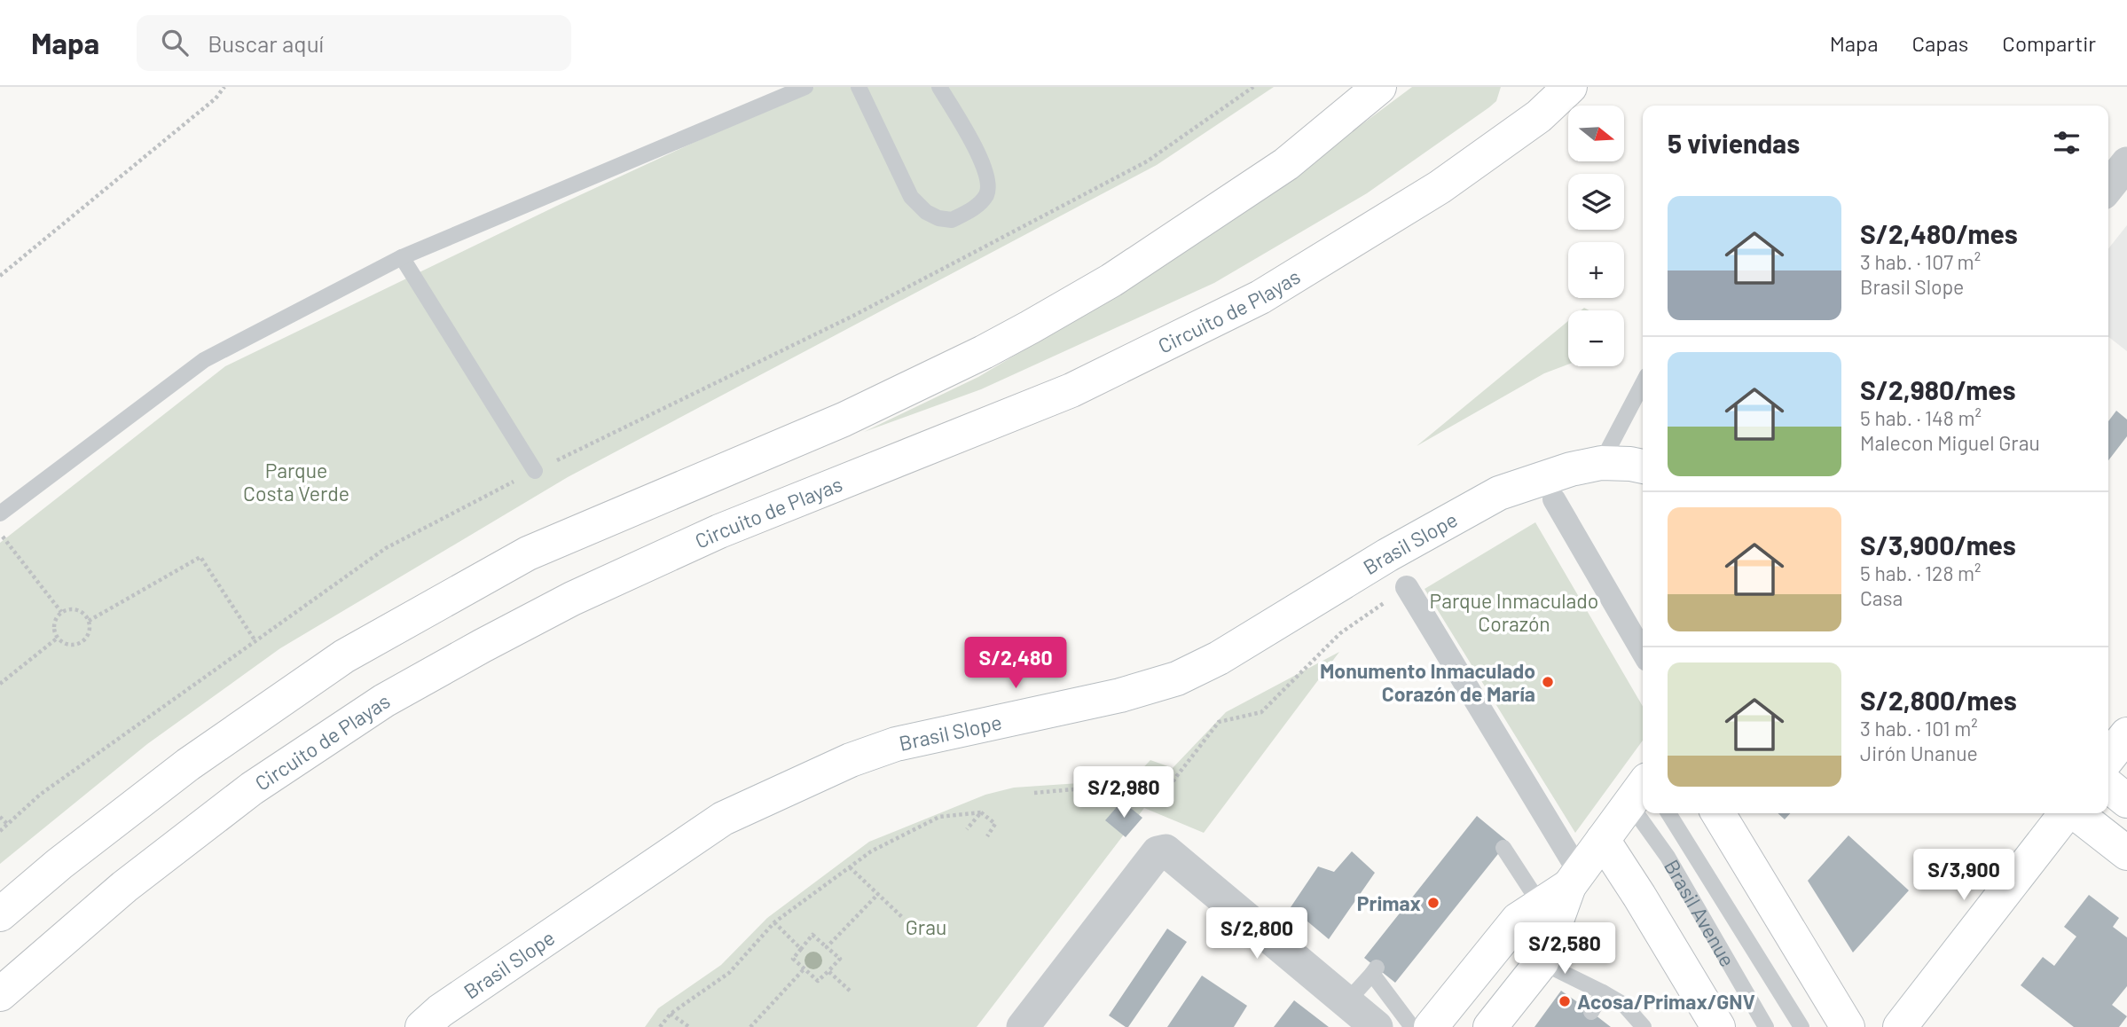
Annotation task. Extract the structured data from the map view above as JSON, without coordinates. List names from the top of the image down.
{
  "streets": {
    "main road": ["Circuito de Playas", "Brasil Slope", "Brasil Avenue"]
  },
  "parks": ["Parque Costa Verde", "Parque Inmaculado Corazón", "Grau"],
  "places": ["Monumento Inmaculado Corazón de María", "Primax", "Acosa/Primax/GNV"],
  "north": "right",
  "page": {
    "header": "Mapa",
    "search": "Buscar aquí",
    "nav": ["Mapa", "Capas", "Compartir"],
    "map_buttons": ["+", "−"],
    "heading": "5 viviendas",
    "list": [
      {
        "name": "S/2,480/mes",
        "note": "3 hab. · 107 m² · Brasil Slope"
      },
      {
        "name": "S/2,980/mes",
        "note": "5 hab. · 148 m² · Malecon Miguel Grau"
      },
      {
        "name": "S/3,900/mes",
        "note": "5 hab. · 128 m² · Casa"
      },
      {
        "name": "S/2,800/mes",
        "note": "3 hab. · 101 m² · Jirón Unanue"
      }
    ],
    "price": [
      "S/2,480",
      "S/2,980",
      "S/3,900",
      "S/2,800",
      "S/2,580"
    ]
  }
}
